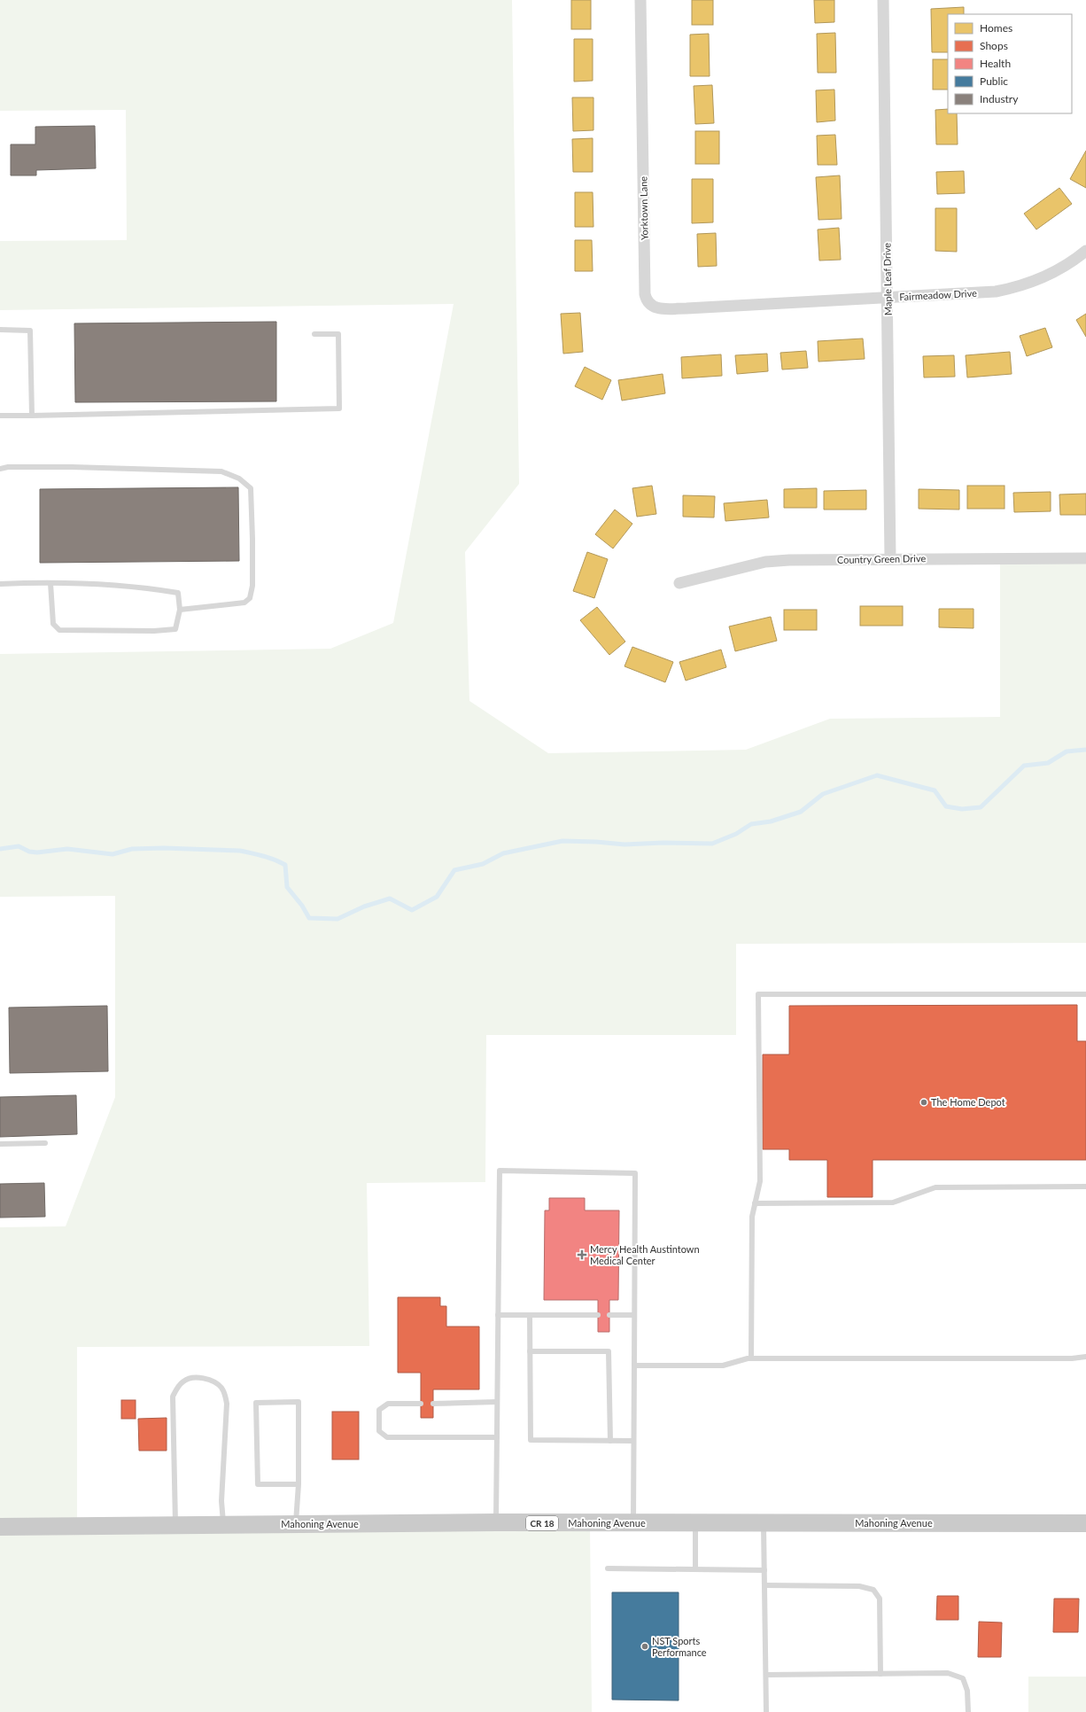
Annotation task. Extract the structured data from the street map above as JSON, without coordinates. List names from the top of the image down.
{
  "streets": {
    "main road": ["CR 18", "Mahoning Avenue"],
    "street": [
      "Yorktown Lane",
      "Maple Leaf Drive",
      "Fairmeadow Drive",
      "Country Green Drive"
    ]
  },
  "crossings": [
    ["Yorktown Lane", "Fairmeadow Drive"],
    ["Maple Leaf Drive", "Fairmeadow Drive"],
    ["Maple Leaf Drive", "Country Green Drive"]
  ],
  "places": {
    "other": ["The Home Depot", "NST Sports Performance"],
    "health": ["Mercy Health Austintown Medical Center"]
  },
  "legend": [
    "Homes",
    "Shops",
    "Health",
    "Public",
    "Industry"
  ]
}
